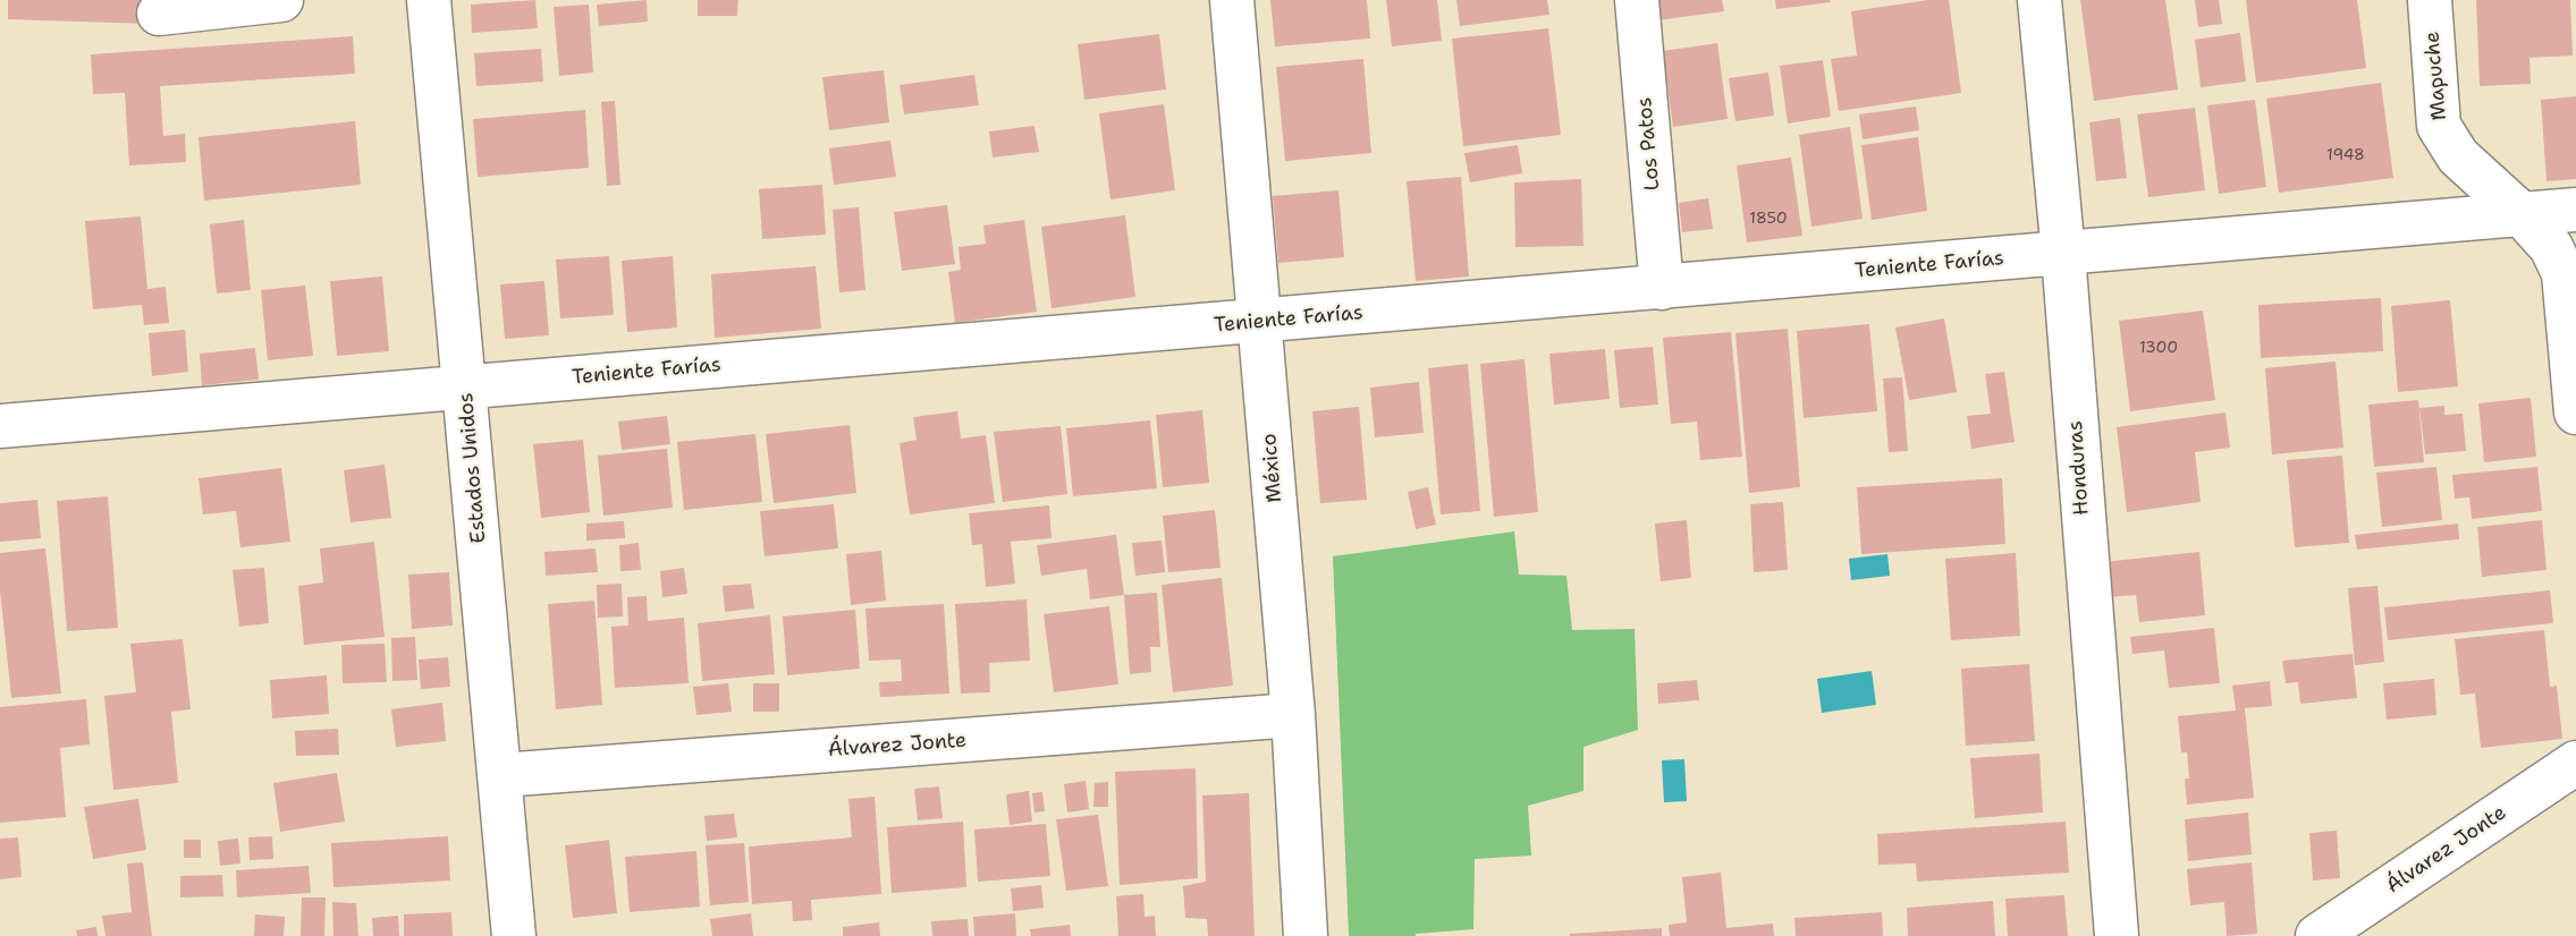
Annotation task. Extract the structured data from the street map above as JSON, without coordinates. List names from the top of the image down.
{
  "streets": {
    "street": [
      "Mapuche",
      "Los Patos",
      "Teniente Farías",
      "Estados Unidos",
      "México",
      "Honduras",
      "Álvarez Jonte"
    ]
  },
  "crossings": [
    ["Mapuche", "Teniente Farías"],
    ["Los Patos", "Teniente Farías"],
    ["Teniente Farías", "Estados Unidos"],
    ["Teniente Farías", "México"],
    ["Teniente Farías", "Honduras"],
    ["Estados Unidos", "Álvarez Jonte"],
    ["México", "Álvarez Jonte"]
  ],
  "house_numbers": ["1948", "1850", "1300"]
}
